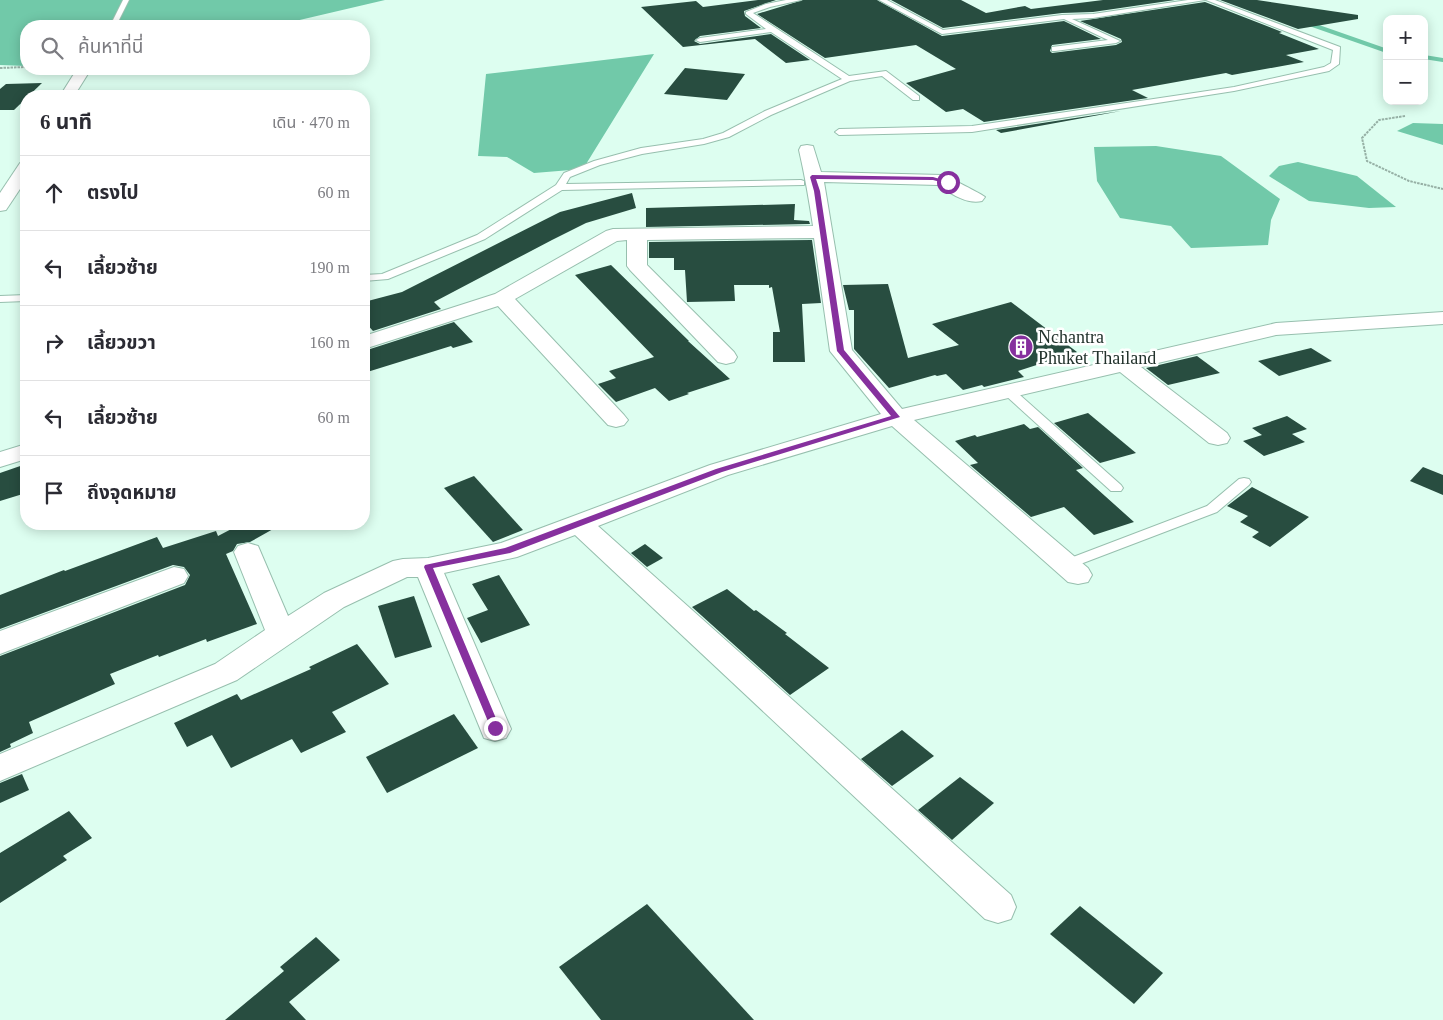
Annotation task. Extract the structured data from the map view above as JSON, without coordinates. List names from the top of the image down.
{
  "places": {
    "building": ["Nchantra Phuket Thailand"]
  },
  "page": {
    "map_buttons": ["+", "−"],
    "search": "ค้นหาที่นี่",
    "heading": ["6 นาที", "เดิน · 470 m"],
    "list": [
      ["ตรงไป", "60 m"],
      ["เลี้ยวซ้าย", "190 m"],
      ["เลี้ยวขวา", "160 m"],
      ["เลี้ยวซ้าย", "60 m"],
      "ถึงจุดหมาย"
    ]
  }
}
